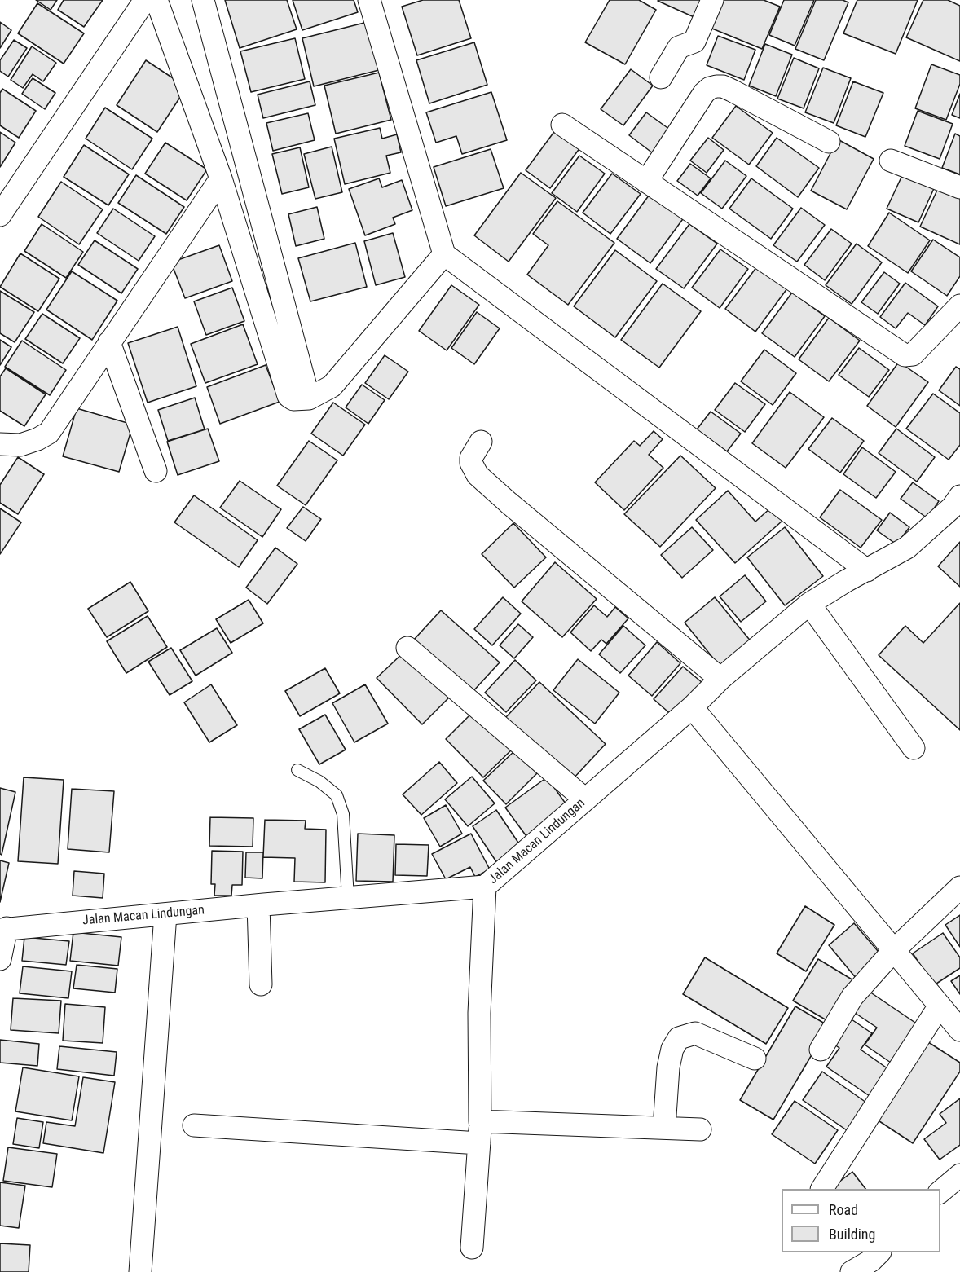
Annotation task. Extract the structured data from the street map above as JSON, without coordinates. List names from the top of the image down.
{
  "streets": {
    "street": ["Jalan Macan Lindungan"]
  },
  "legend": ["Road", "Building"]
}
